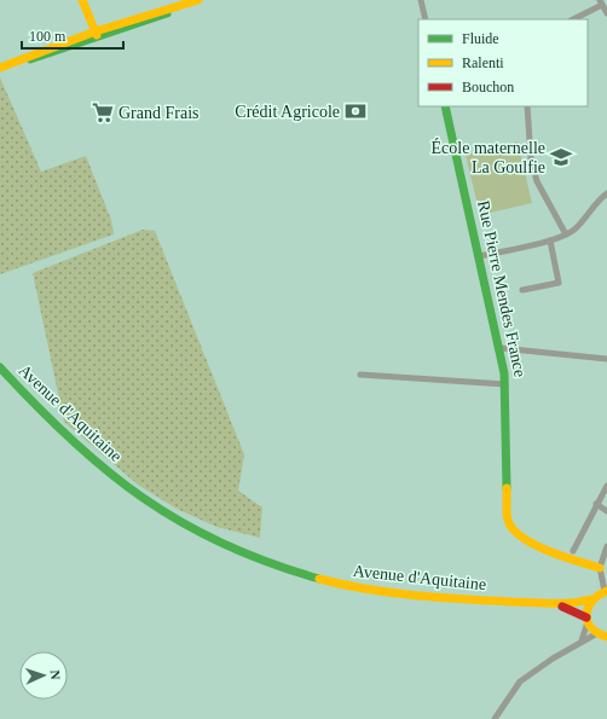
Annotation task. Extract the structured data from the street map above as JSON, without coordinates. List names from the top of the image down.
{
  "streets": {
    "street": ["Rue Pierre Mendes France", "Avenue d'Aquitaine"]
  },
  "places": {
    "bank": ["Crédit Agricole"],
    "supermarket": ["Grand Frais"],
    "school or university": ["École maternelle La Goulfie"]
  },
  "legend": ["Fluide", "Ralenti", "Bouchon"],
  "scale_bar": "100 m",
  "north": "right"
}
